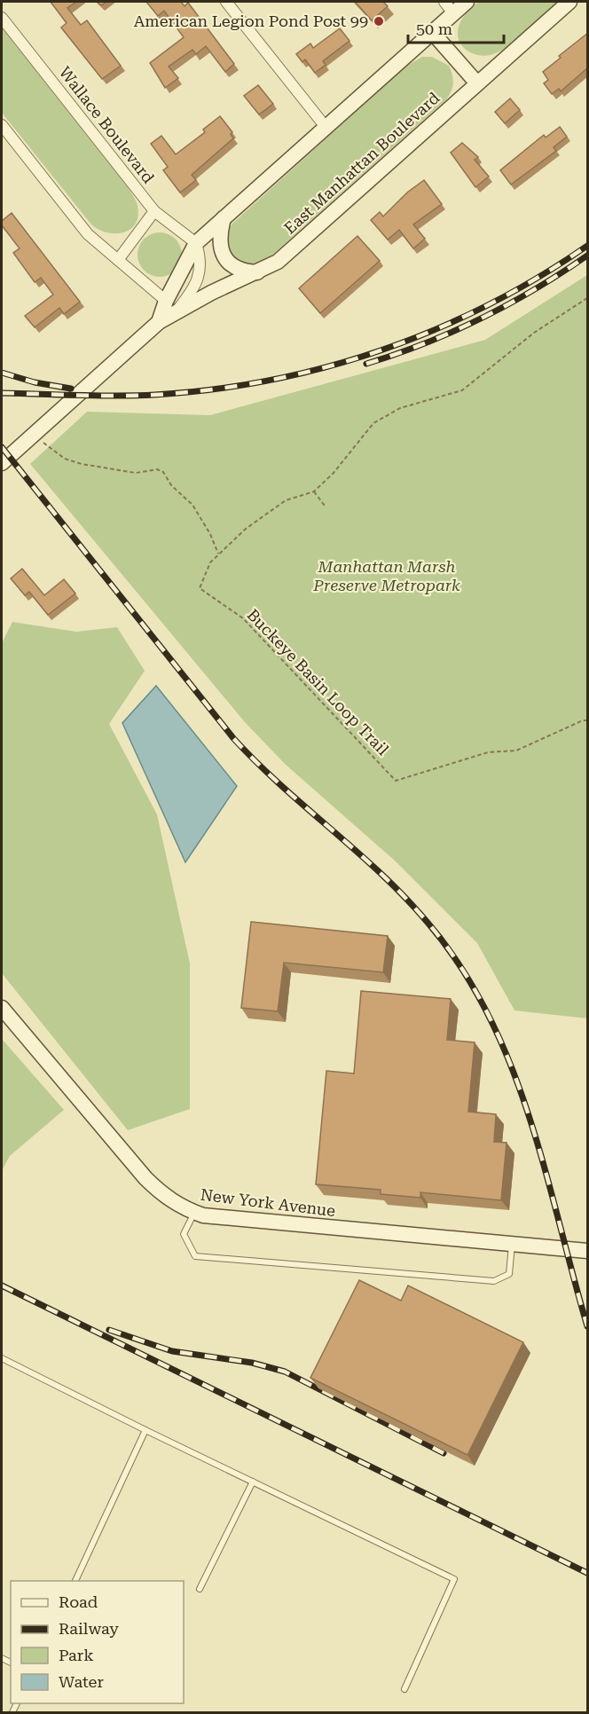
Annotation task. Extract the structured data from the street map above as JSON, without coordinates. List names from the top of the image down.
{
  "streets": {
    "street": ["Wallace Boulevard", "East Manhattan Boulevard", "New York Avenue"],
    "path": ["Buckeye Basin Loop Trail"]
  },
  "crossings": [
    ["Wallace Boulevard", "East Manhattan Boulevard"]
  ],
  "parks": ["Manhattan Marsh Preserve Metropark"],
  "places": ["American Legion Pond Post 99"],
  "legend": [
    "Road",
    "Railway",
    "Park",
    "Water"
  ],
  "scale_bar": "50 m"
}
